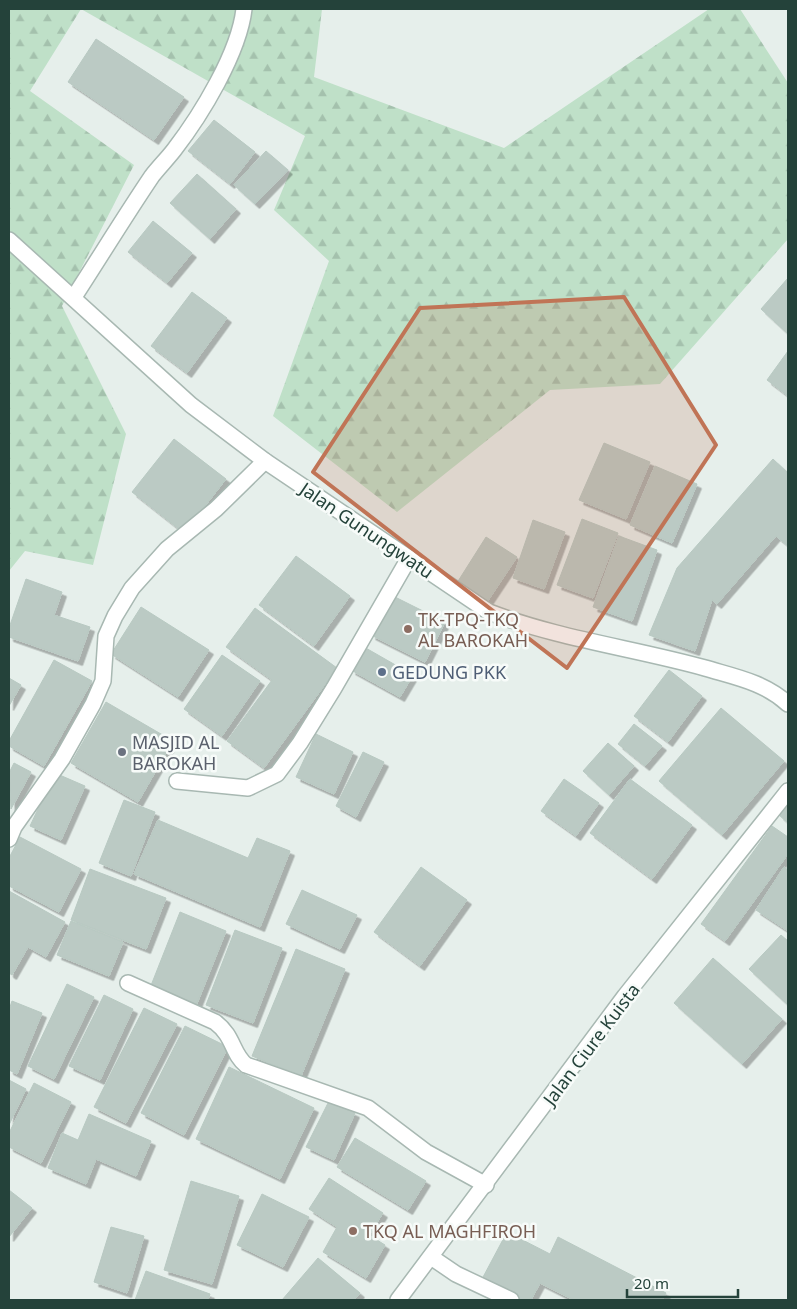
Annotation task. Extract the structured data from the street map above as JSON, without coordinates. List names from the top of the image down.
{
  "streets": {
    "street": ["Jalan Gunungwatu", "Jalan Ciure Kuista"]
  },
  "places": [
    "TK-TPQ-TKQ AL BAROKAH",
    "GEDUNG PKK",
    "MASJID AL BAROKAH",
    "TKQ AL MAGHFIROH"
  ],
  "scale_bar": "20 m"
}
